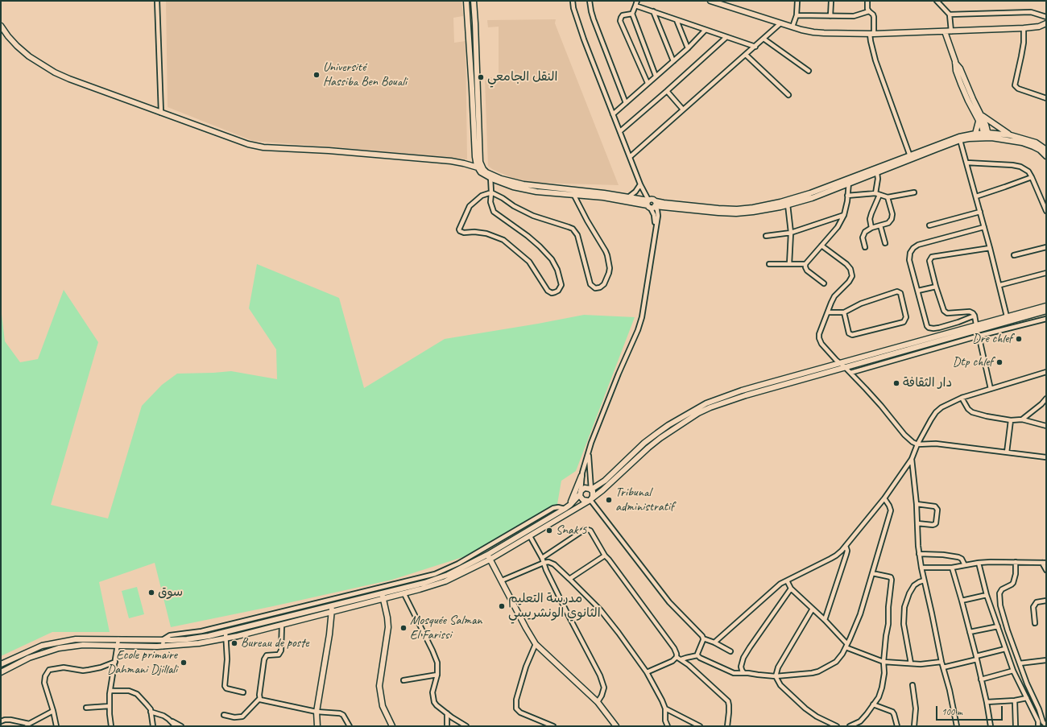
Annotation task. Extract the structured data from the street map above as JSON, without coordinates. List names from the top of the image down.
{
  "places": [
    "Université Hassiba Ben Bouali",
    "النقل الجامعي",
    "Dre chlef",
    "Dtp chlef",
    "دار الثقافة",
    "Tribunal administratif",
    "Snak 5",
    "سوق",
    "مدرسة التعليم الثانوي الونشريسي",
    "Mosquée Salman El Farissi",
    "Bureau de poste",
    "Ecole primaire Dahmani Djillali"
  ],
  "scale_bar": "100 m"
}
